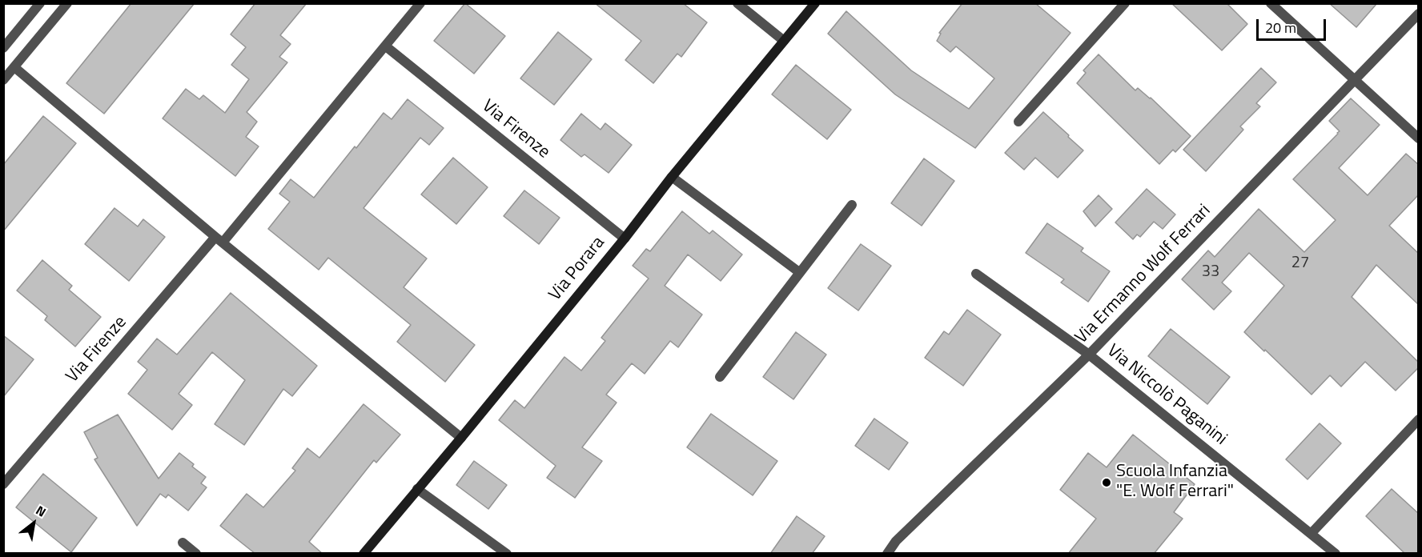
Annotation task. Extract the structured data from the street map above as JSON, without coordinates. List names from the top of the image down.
{
  "streets": {
    "street": [
      "Via Firenze",
      "Via Porara",
      "Via Ermanno Wolf Ferrari",
      "Via Niccolò Paganini"
    ]
  },
  "crossings": [
    ["Via Firenze", "Via Porara"],
    ["Via Ermanno Wolf Ferrari", "Via Niccolò Paganini"]
  ],
  "places": ["Scuola Infanzia \"E. Wolf Ferrari\""],
  "house_numbers": ["27", "33"],
  "scale_bar": "20 m",
  "north": "top right"
}
